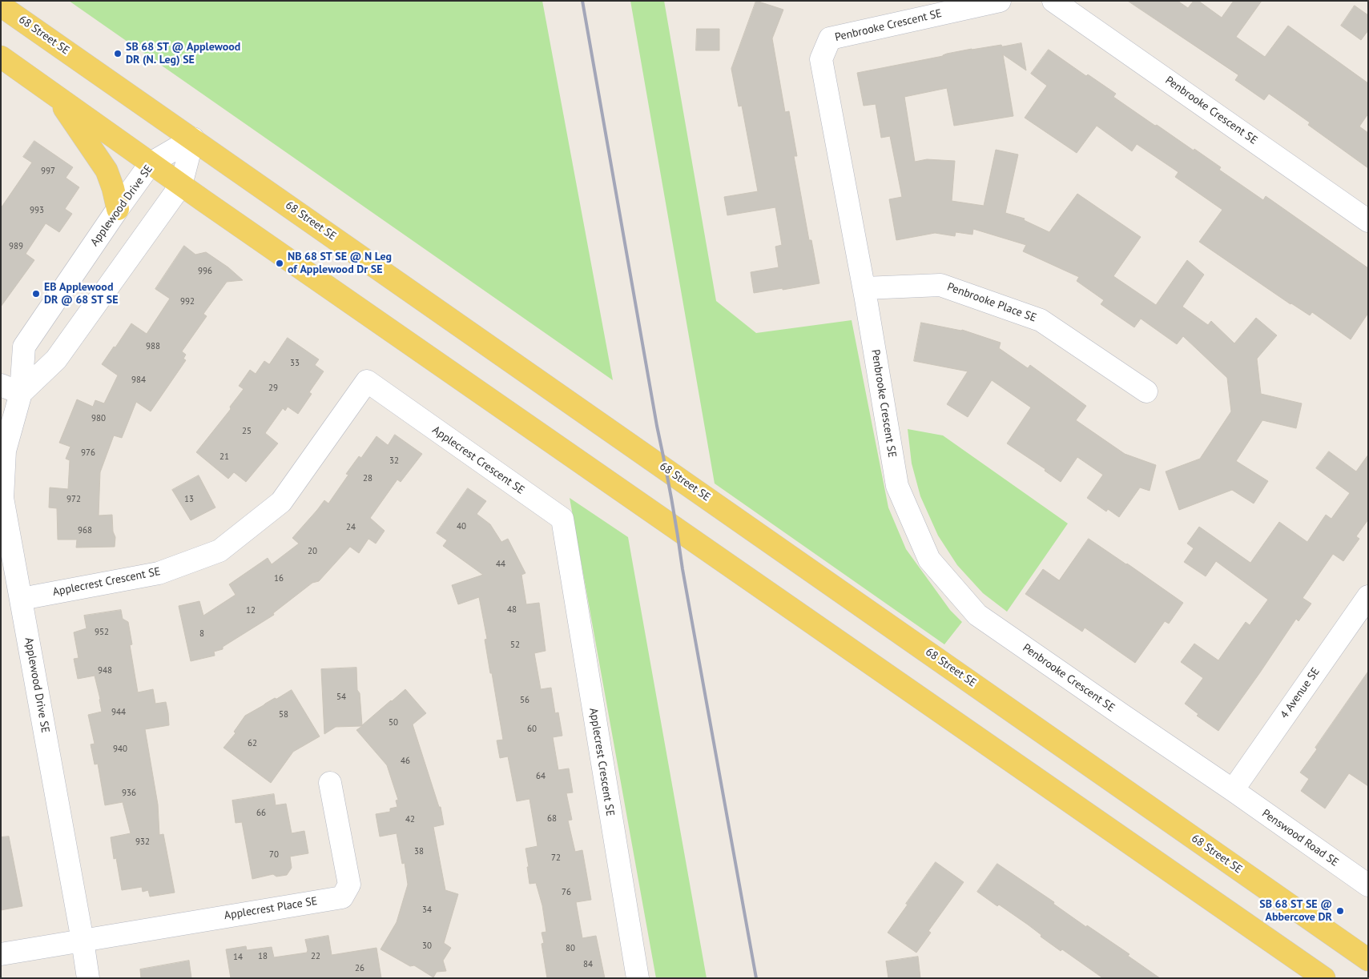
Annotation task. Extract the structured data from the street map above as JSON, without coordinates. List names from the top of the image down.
{
  "streets": {
    "main road": ["68 Street SE"],
    "street": [
      "Penbrooke Crescent SE",
      "Applewood Drive SE",
      "Penbrooke Place SE",
      "Applecrest Crescent SE",
      "4 Avenue SE",
      "Penswood Road SE",
      "Applecrest Place SE"
    ]
  },
  "crossings": [
    ["Penbrooke Crescent SE", "Penbrooke Place SE"],
    ["Penbrooke Crescent SE", "4 Avenue SE"],
    ["Penbrooke Crescent SE", "Penswood Road SE"],
    ["68 Street SE", "Applewood Drive SE"],
    ["Applewood Drive SE", "Applecrest Crescent SE"],
    ["Applewood Drive SE", "Applecrest Place SE"],
    ["4 Avenue SE", "Penswood Road SE"]
  ],
  "places": [
    "SB 68 ST @ Applewood DR (N. Leg) SE",
    "NB 68 ST SE @ N Leg of Applewood Dr SE",
    "EB Applewood DR @ 68 ST SE",
    "SB 68 ST SE @ Abbercove DR"
  ],
  "house_numbers": [
    "997",
    "993",
    "989",
    "996",
    "992",
    "988",
    "33",
    "984",
    "29",
    "980",
    "25",
    "976",
    "21",
    "32",
    "28",
    "972",
    "13",
    "40",
    "24",
    "968",
    "20",
    "44",
    "16",
    "48",
    "12",
    "952",
    "8",
    "52",
    "948",
    "54",
    "56",
    "944",
    "58",
    "50",
    "60",
    "62",
    "940",
    "46",
    "64",
    "936",
    "66",
    "68",
    "42",
    "932",
    "38",
    "70",
    "72",
    "76",
    "34",
    "30",
    "80",
    "18",
    "22",
    "14",
    "84",
    "26"
  ]
}
